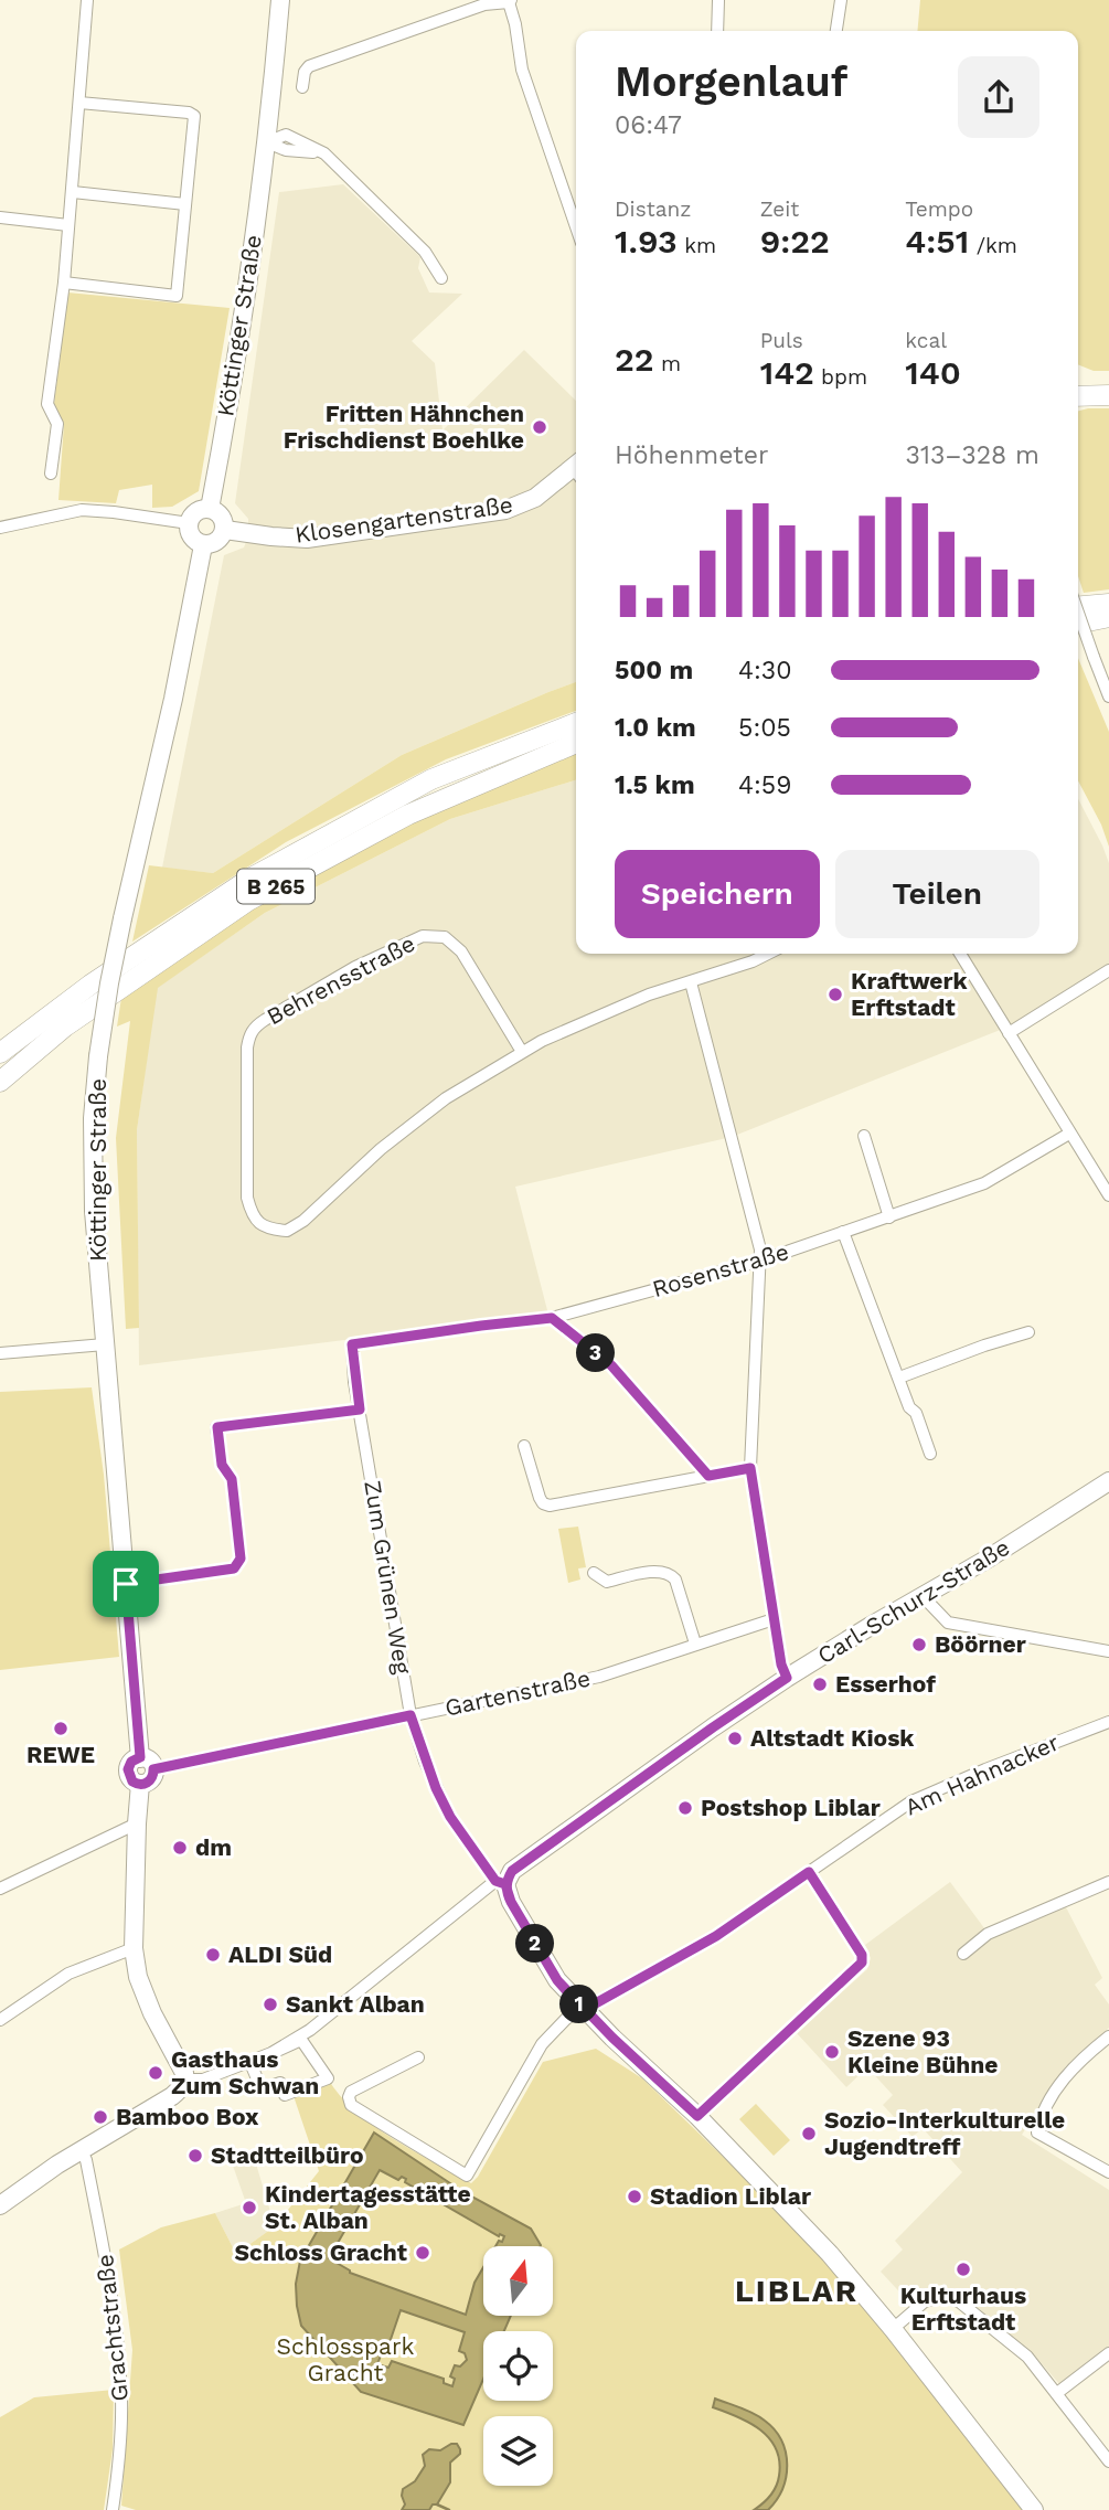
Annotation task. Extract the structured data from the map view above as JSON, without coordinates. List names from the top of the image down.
{
  "streets": {
    "main road": ["B 265"],
    "street": [
      "Köttinger Straße",
      "Klosengartenstraße",
      "Behrensstraße",
      "Rosenstraße",
      "Zum Grünen Weg",
      "Carl-Schurz-Straße",
      "Gartenstraße",
      "Am Hahnacker",
      "Grachtstraße"
    ]
  },
  "crossings": [
    ["Köttinger Straße", "Klosengartenstraße"],
    ["Köttinger Straße", "Gartenstraße"],
    ["Rosenstraße", "Zum Grünen Weg"],
    ["Zum Grünen Weg", "Carl-Schurz-Straße"],
    ["Zum Grünen Weg", "Gartenstraße"]
  ],
  "districts": ["LIBLAR"],
  "parks": ["Schlosspark Gracht"],
  "places": [
    "Fritten Hähnchen Frischdienst Boehlke",
    "Kraftwerk Erftstadt",
    "Böörner",
    "Esserhof",
    "REWE",
    "Altstadt Kiosk",
    "Postshop Liblar",
    "dm",
    "ALDI Süd",
    "Sankt Alban",
    "Szene 93 Kleine Bühne",
    "Gasthaus Zum Schwan",
    "Bamboo Box",
    "Sozio-Interkulturelle Jugendtreff",
    "Stadtteilbüro",
    "Stadion Liblar",
    "Kindertagesstätte St. Alban",
    "Schloss Gracht",
    "Kulturhaus Erftstadt"
  ],
  "north": "top",
  "page": {
    "heading": ["Morgenlauf", "06:47"],
    "stats": [
      ["Distanz", "1.93 km"],
      ["Zeit", "9:22"],
      ["Tempo", "4:51 /km"],
      ["22 m"],
      ["Puls", "142 bpm"],
      ["kcal", "140"]
    ],
    "chart": ["Höhenmeter", "313–328 m"],
    "list": [
      {
        "name": "500 m",
        "note": "4:30"
      },
      {
        "name": "1.0 km",
        "note": "5:05"
      },
      {
        "name": "1.5 km",
        "note": "4:59"
      }
    ],
    "buttons": ["Speichern", "Teilen"],
    "pins": ["3", "2", "1"]
  }
}
